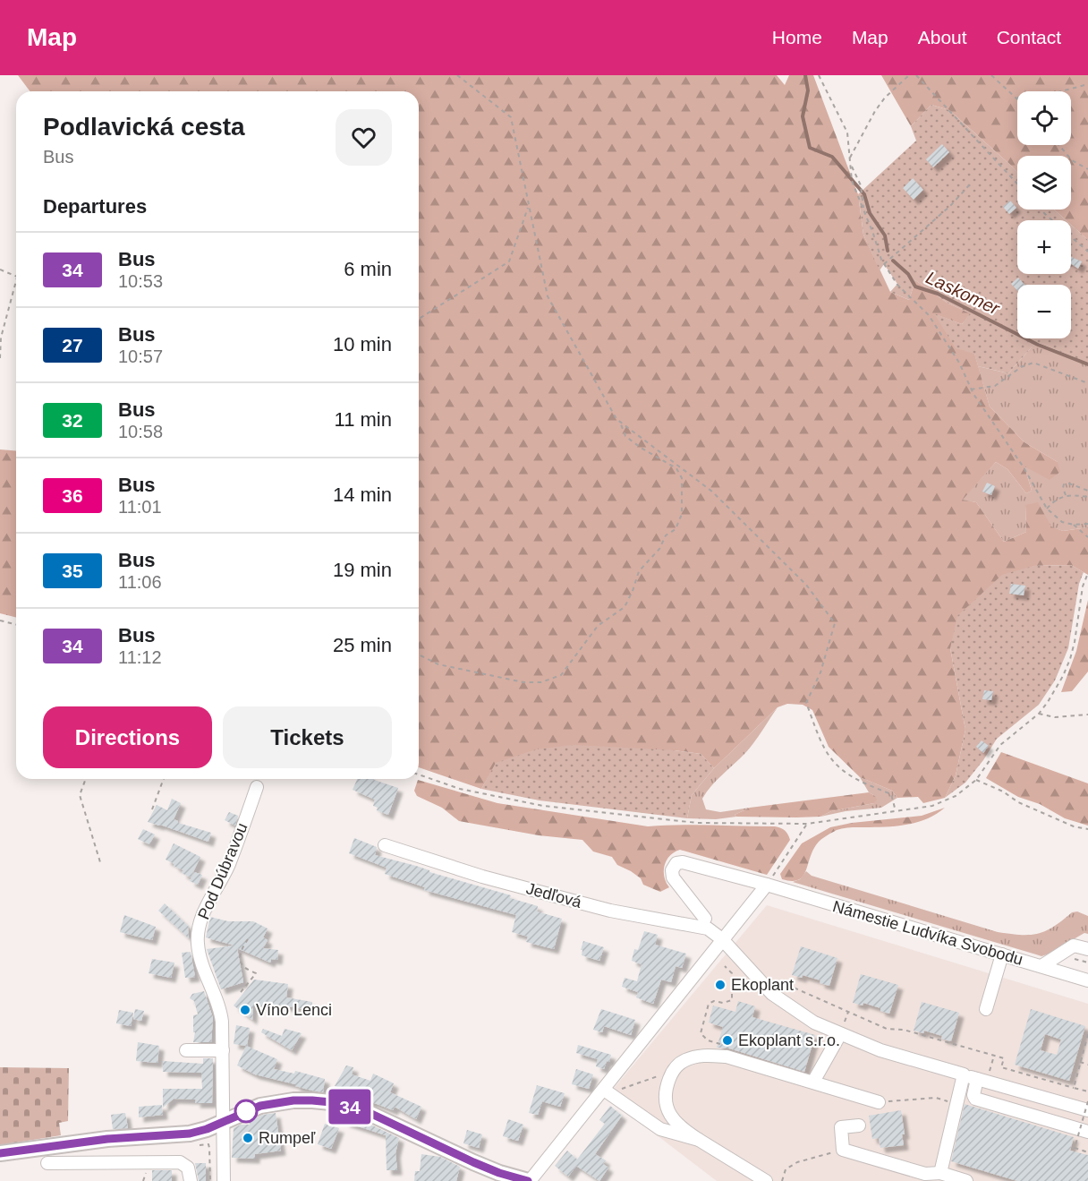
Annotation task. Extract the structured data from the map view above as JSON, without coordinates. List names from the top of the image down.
{
  "streets": {
    "street": ["Pod Dúbravou", "Jedľová", "Námestie Ludvíka Svobodu"]
  },
  "water": ["Laskomer"],
  "places": [
    "Ekoplant",
    "Víno Lenci",
    "Ekoplant s.r.o.",
    "Rumpeľ"
  ],
  "lines": ["bus line 34"],
  "page": {
    "header": "Map",
    "nav": [
      "Home",
      "Map",
      "About",
      "Contact"
    ],
    "on_map": "34",
    "map_buttons": ["+", "−"],
    "heading": [
      ["Podlavická cesta", "Bus"],
      "Departures"
    ],
    "list": [
      {
        "mark": "34",
        "name": "Bus",
        "note": "10:53",
        "value": "6 min"
      },
      {
        "mark": "27",
        "name": "Bus",
        "note": "10:57",
        "value": "10 min"
      },
      {
        "mark": "32",
        "name": "Bus",
        "note": "10:58",
        "value": "11 min"
      },
      {
        "mark": "36",
        "name": "Bus",
        "note": "11:01",
        "value": "14 min"
      },
      {
        "mark": "35",
        "name": "Bus",
        "note": "11:06",
        "value": "19 min"
      },
      {
        "mark": "34",
        "name": "Bus",
        "note": "11:12",
        "value": "25 min"
      }
    ],
    "buttons": ["Directions", "Tickets"]
  }
}
